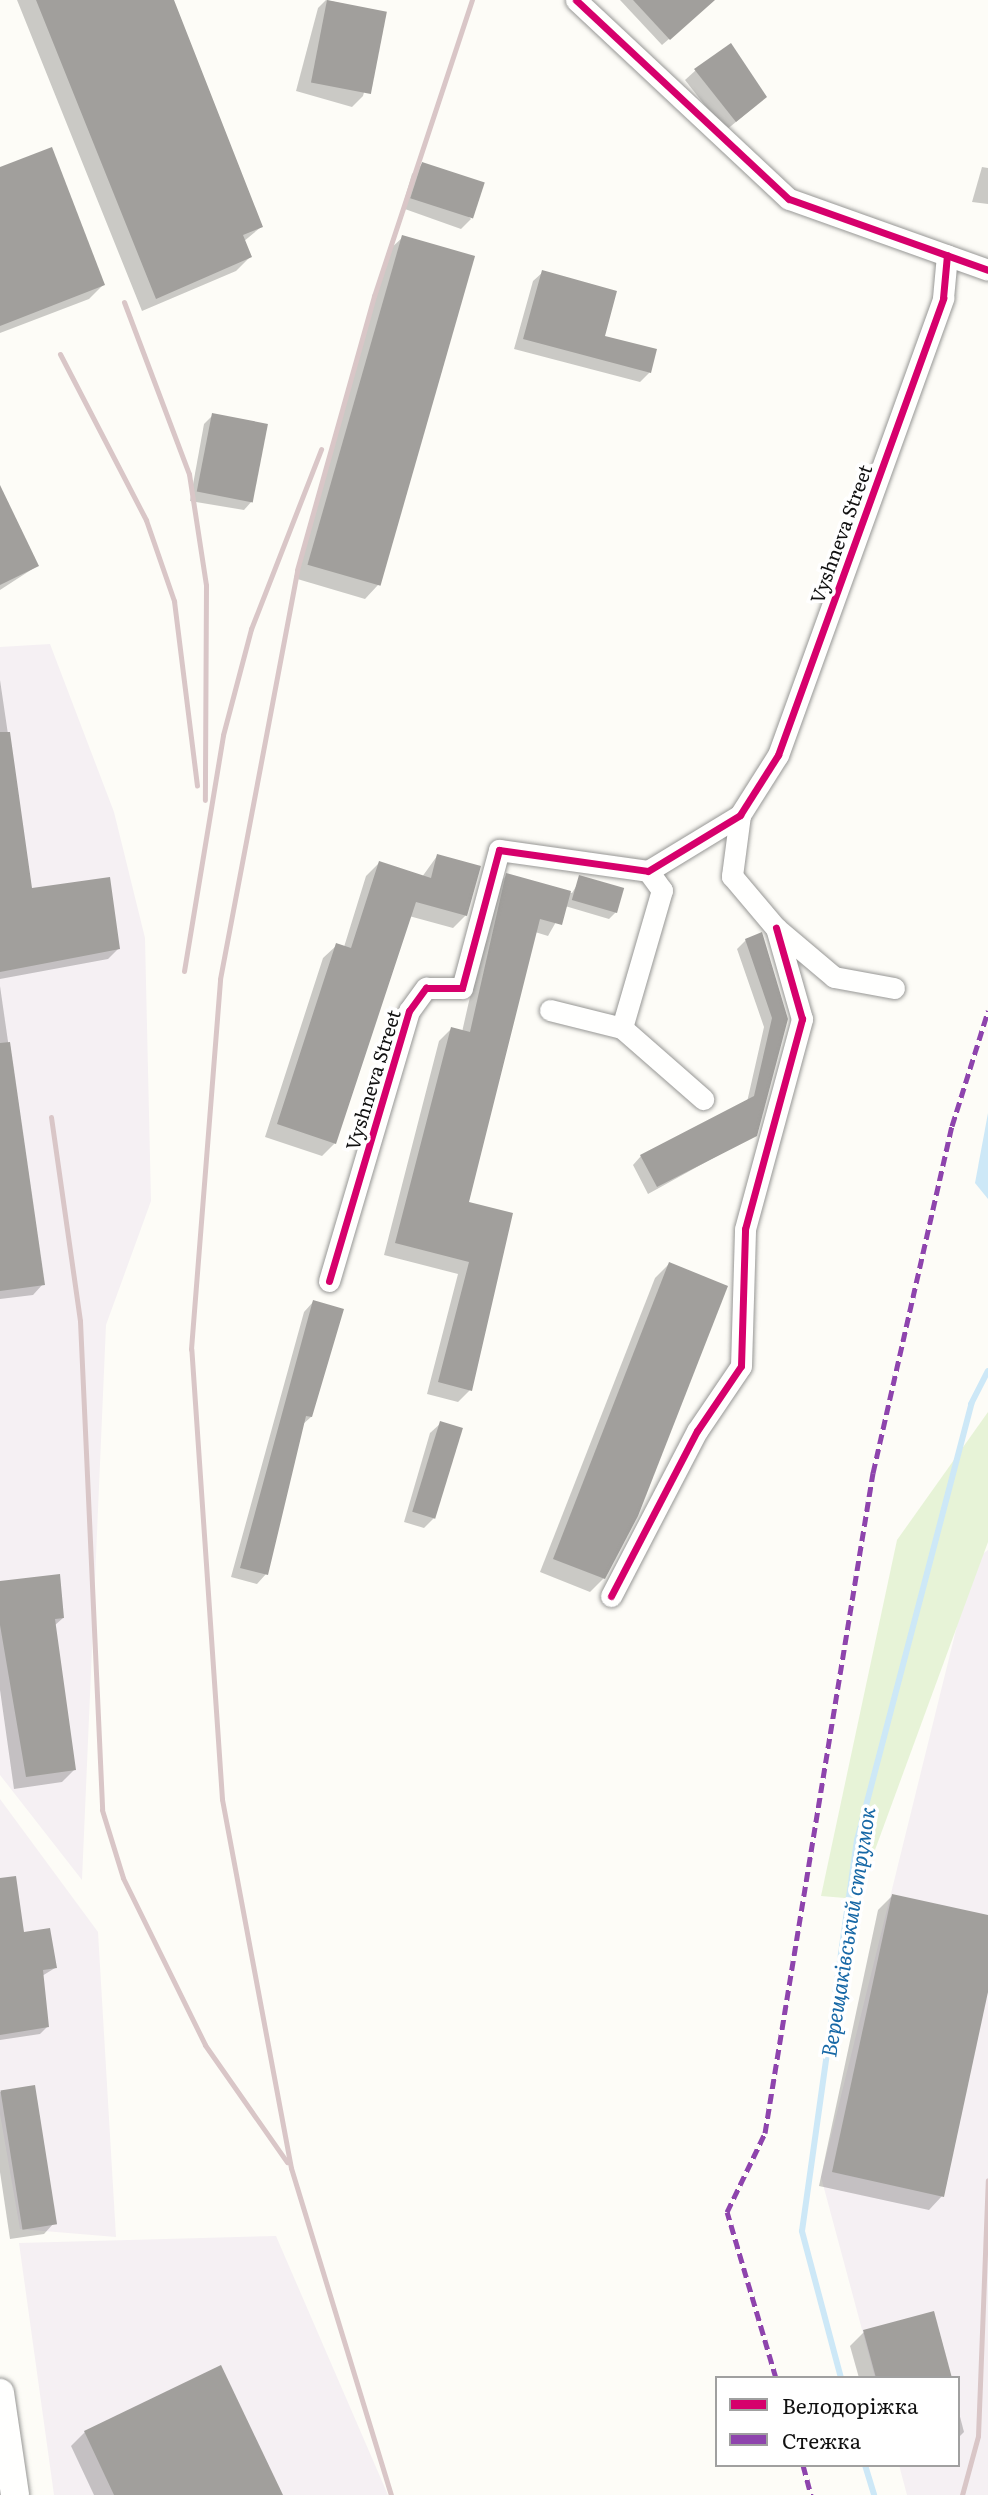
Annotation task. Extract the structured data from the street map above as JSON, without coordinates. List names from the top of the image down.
{
  "streets": {
    "street": ["Vyshneva Street"]
  },
  "water": ["Верещаківський струмок"],
  "legend": ["Велодоріжка", "Стежка"]
}
